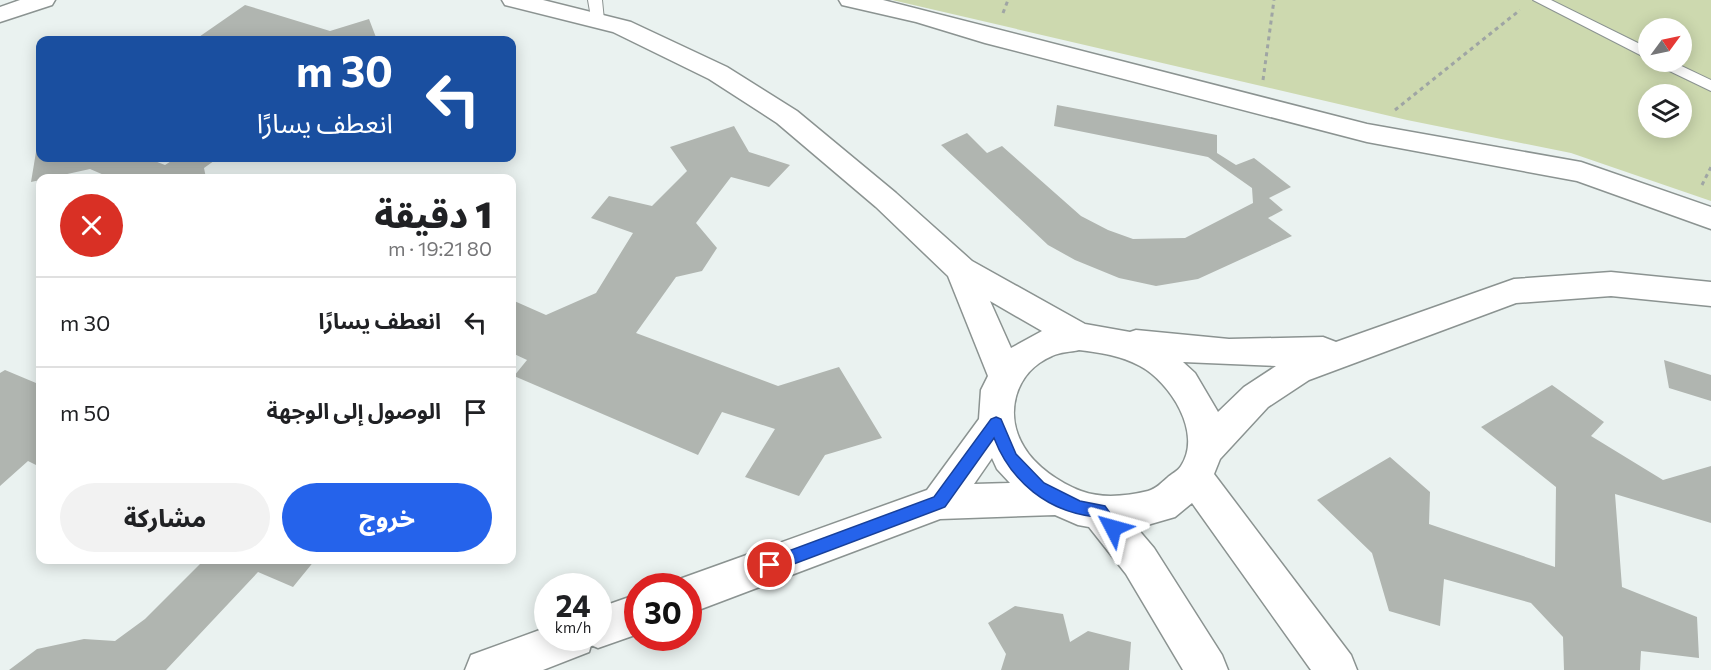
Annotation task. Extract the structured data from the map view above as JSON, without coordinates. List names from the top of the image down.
{
  "north": "top right",
  "page": {
    "turn": ["30 m", "انعطف يسارًا"],
    "heading": ["1 دقيقة", "80 m · 19:21"],
    "list": [
      {
        "name": "انعطف يسارًا",
        "value": "30 m"
      },
      {
        "name": "الوصول إلى الوجهة",
        "value": "50 m"
      }
    ],
    "buttons": ["خروج", "مشاركة"],
    "speed": "24 km/h",
    "limit": "30"
  }
}
